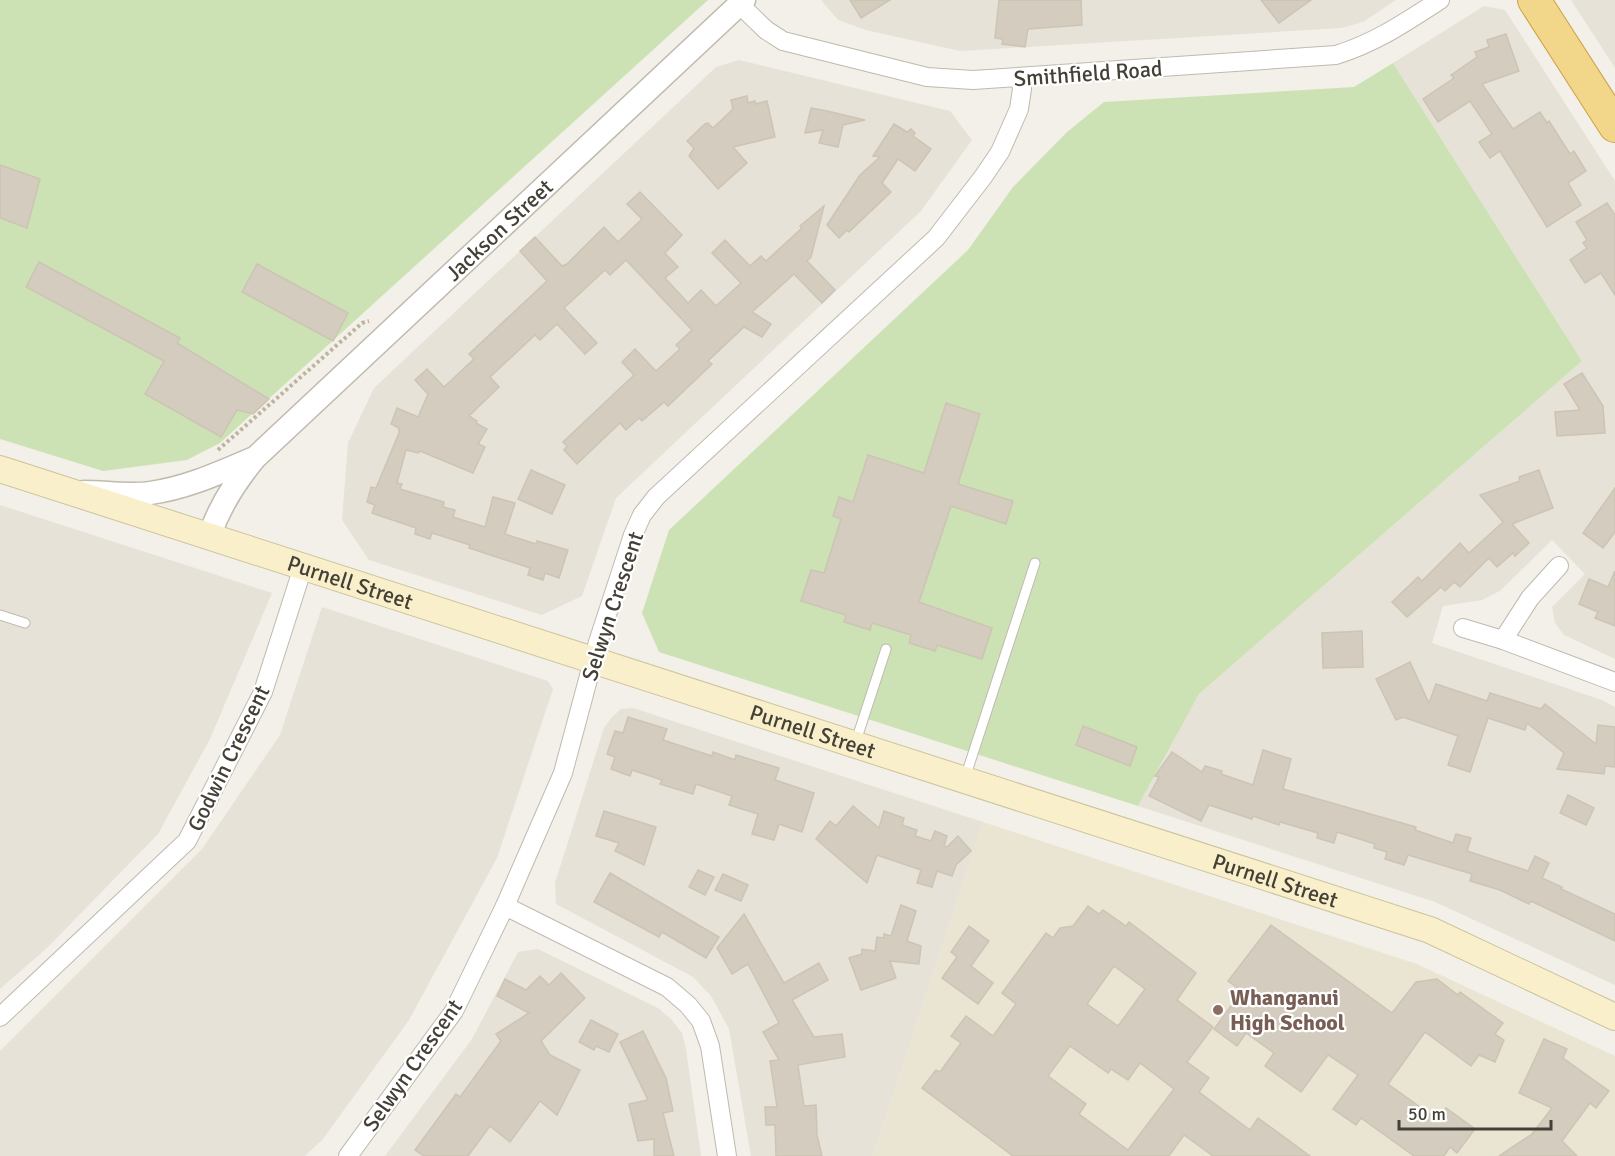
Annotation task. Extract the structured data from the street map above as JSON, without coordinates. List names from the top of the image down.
{
  "streets": {
    "main road": ["Purnell Street"],
    "street": [
      "Smithfield Road",
      "Jackson Street",
      "Selwyn Crescent",
      "Godwin Crescent"
    ]
  },
  "crossings": [
    ["Smithfield Road", "Jackson Street"],
    ["Smithfield Road", "Selwyn Crescent"],
    ["Jackson Street", "Purnell Street"],
    ["Purnell Street", "Selwyn Crescent"],
    ["Purnell Street", "Godwin Crescent"]
  ],
  "places": ["Whanganui High School"],
  "scale_bar": "50 m"
}
